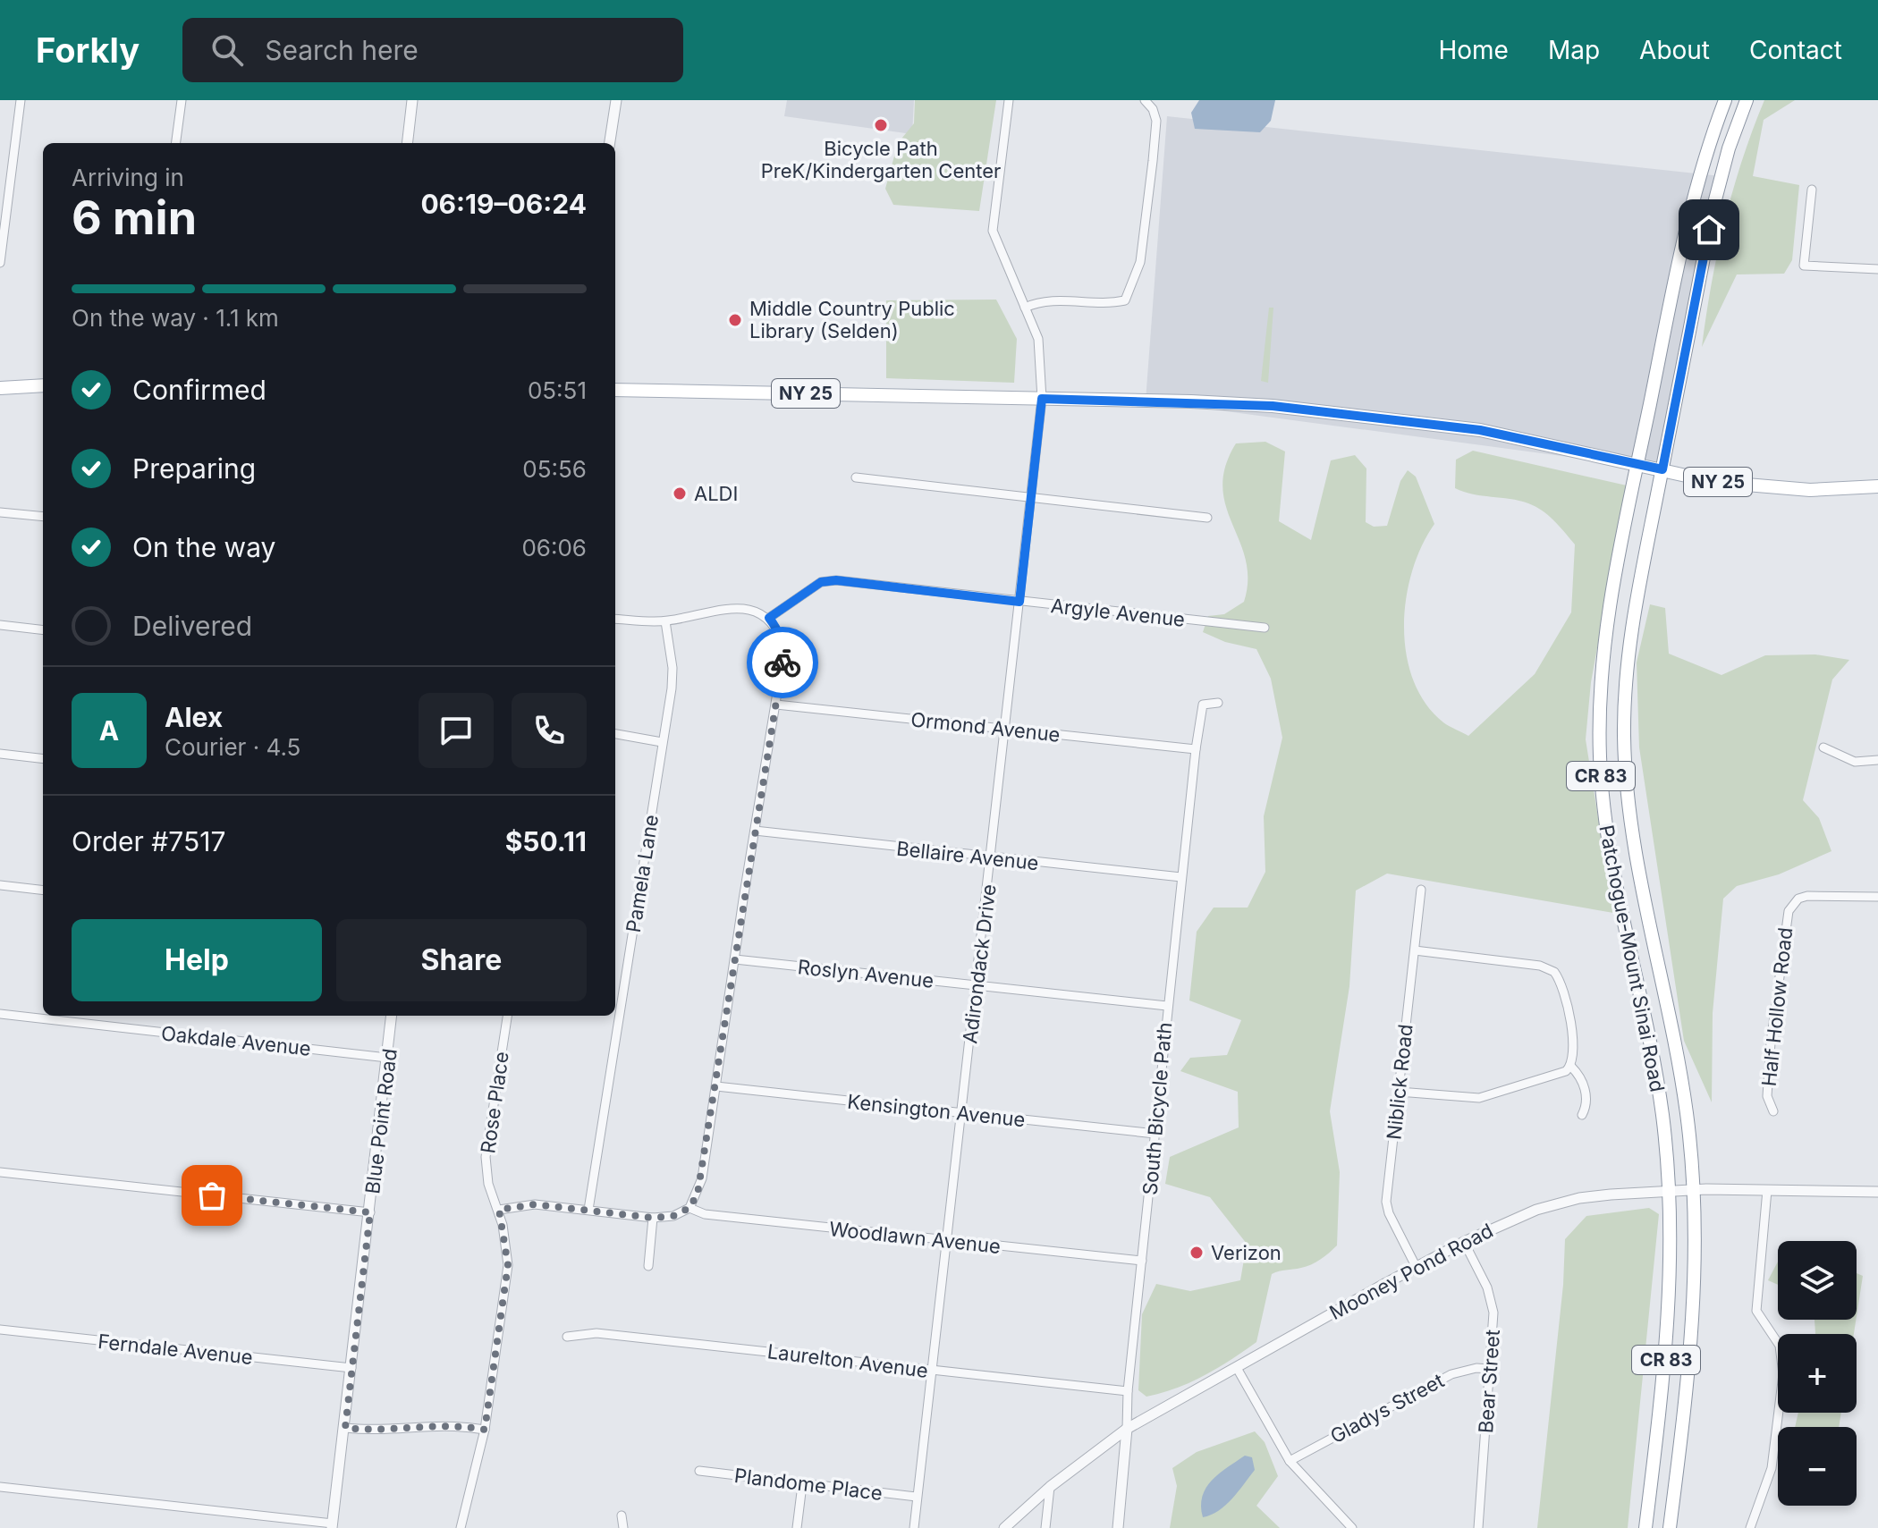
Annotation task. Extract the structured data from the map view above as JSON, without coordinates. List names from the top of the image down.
{
  "streets": {
    "main road": ["NY 25", "CR 83", "Patchogue-Mount Sinai Road"],
    "street": [
      "Argyle Avenue",
      "Ormond Avenue",
      "Bellaire Avenue",
      "Pamela Lane",
      "Adirondack Drive",
      "Roslyn Avenue",
      "Half Hollow Road",
      "Oakdale Avenue",
      "Niblick Road",
      "Rose Place",
      "South Bicycle Path",
      "Kensington Avenue",
      "Blue Point Road",
      "Woodlawn Avenue",
      "Mooney Pond Road",
      "Ferndale Avenue",
      "Laurelton Avenue",
      "Bear Street",
      "Gladys Street",
      "Plandome Place"
    ]
  },
  "crossings": [
    ["NY 25", "Patchogue-Mount Sinai Road"],
    ["NY 25", "Adirondack Drive"],
    ["Argyle Avenue", "Adirondack Drive"],
    ["Ormond Avenue", "Adirondack Drive"],
    ["Ormond Avenue", "South Bicycle Path"],
    ["Bellaire Avenue", "Adirondack Drive"],
    ["Bellaire Avenue", "South Bicycle Path"],
    ["Patchogue-Mount Sinai Road", "Mooney Pond Road"],
    ["Adirondack Drive", "Roslyn Avenue"],
    ["Adirondack Drive", "Kensington Avenue"],
    ["Adirondack Drive", "Woodlawn Avenue"],
    ["Adirondack Drive", "Laurelton Avenue"],
    ["Adirondack Drive", "Plandome Place"],
    ["Roslyn Avenue", "South Bicycle Path"],
    ["Oakdale Avenue", "Blue Point Road"],
    ["Niblick Road", "Mooney Pond Road"],
    ["South Bicycle Path", "Kensington Avenue"],
    ["South Bicycle Path", "Woodlawn Avenue"],
    ["South Bicycle Path", "Mooney Pond Road"],
    ["South Bicycle Path", "Laurelton Avenue"],
    ["Blue Point Road", "Ferndale Avenue"],
    ["Mooney Pond Road", "Bear Street"],
    ["Bear Street", "Gladys Street"]
  ],
  "places": [
    "Bicycle Path PreK/Kindergarten Center",
    "Middle Country Public Library (Selden)",
    "ALDI",
    "Verizon"
  ],
  "page": {
    "header": "Forkly",
    "search": "Search here",
    "nav": [
      "Home",
      "Map",
      "About",
      "Contact"
    ],
    "heading": ["6 min", "Arriving in", "06:19–06:24"],
    "panel": [
      "Alex",
      "Courier · 4.5",
      "Order #7517",
      "$50.11"
    ],
    "bar": "On the way · 1.1 km",
    "list": [
      ["Confirmed", "05:51"],
      ["Preparing", "05:56"],
      ["On the way", "06:06"],
      "Delivered"
    ],
    "round": "A",
    "buttons": ["Help", "Share"],
    "map_buttons": ["+", "−"]
  }
}
